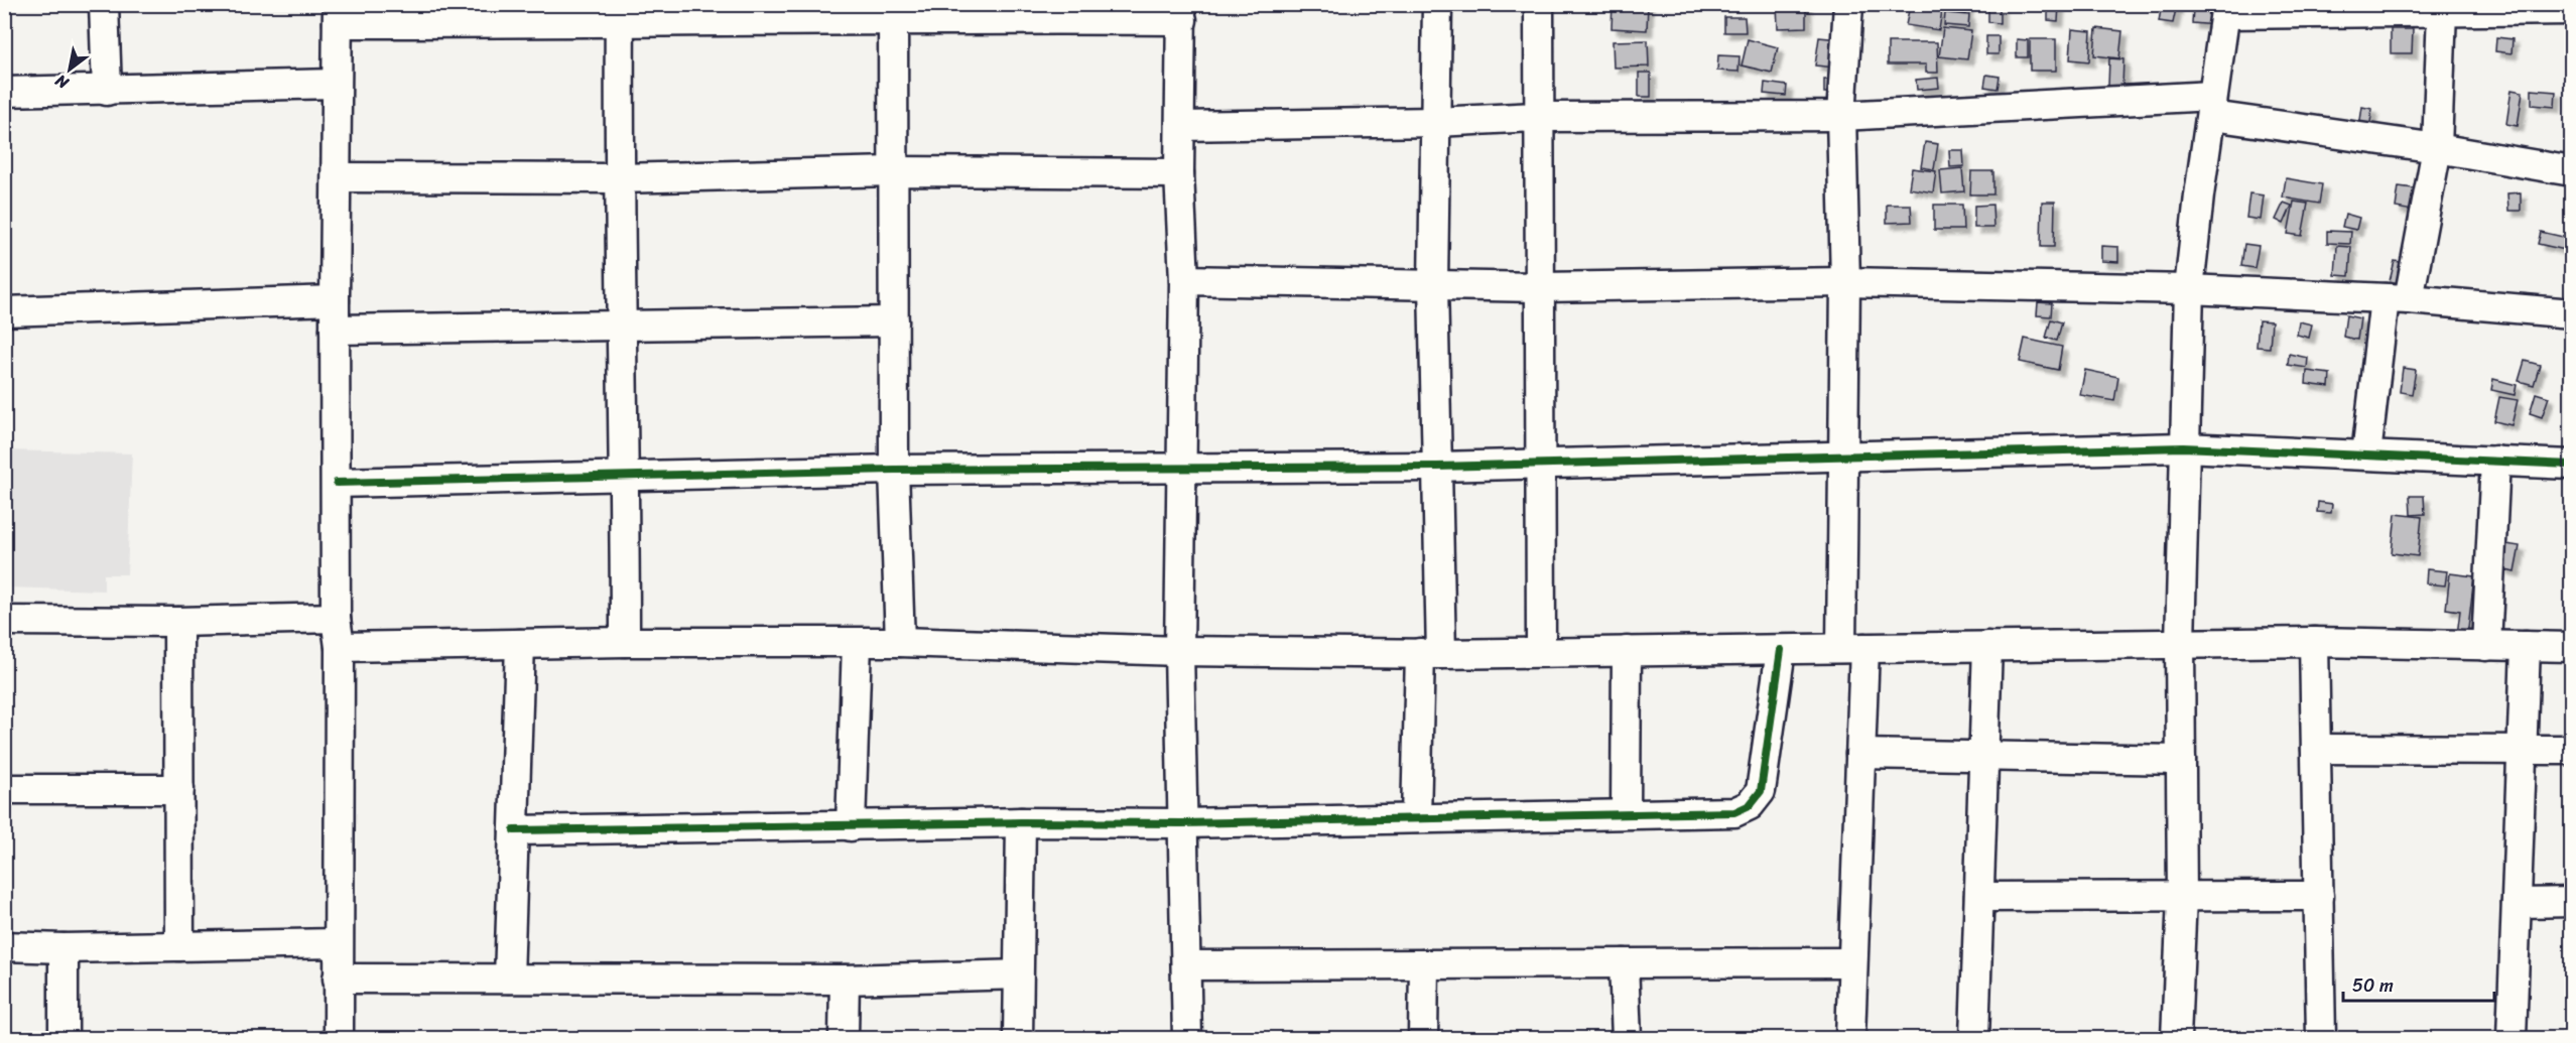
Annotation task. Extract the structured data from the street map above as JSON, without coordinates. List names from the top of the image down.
{
  "scale_bar": "50 m",
  "north": "bottom left"
}
